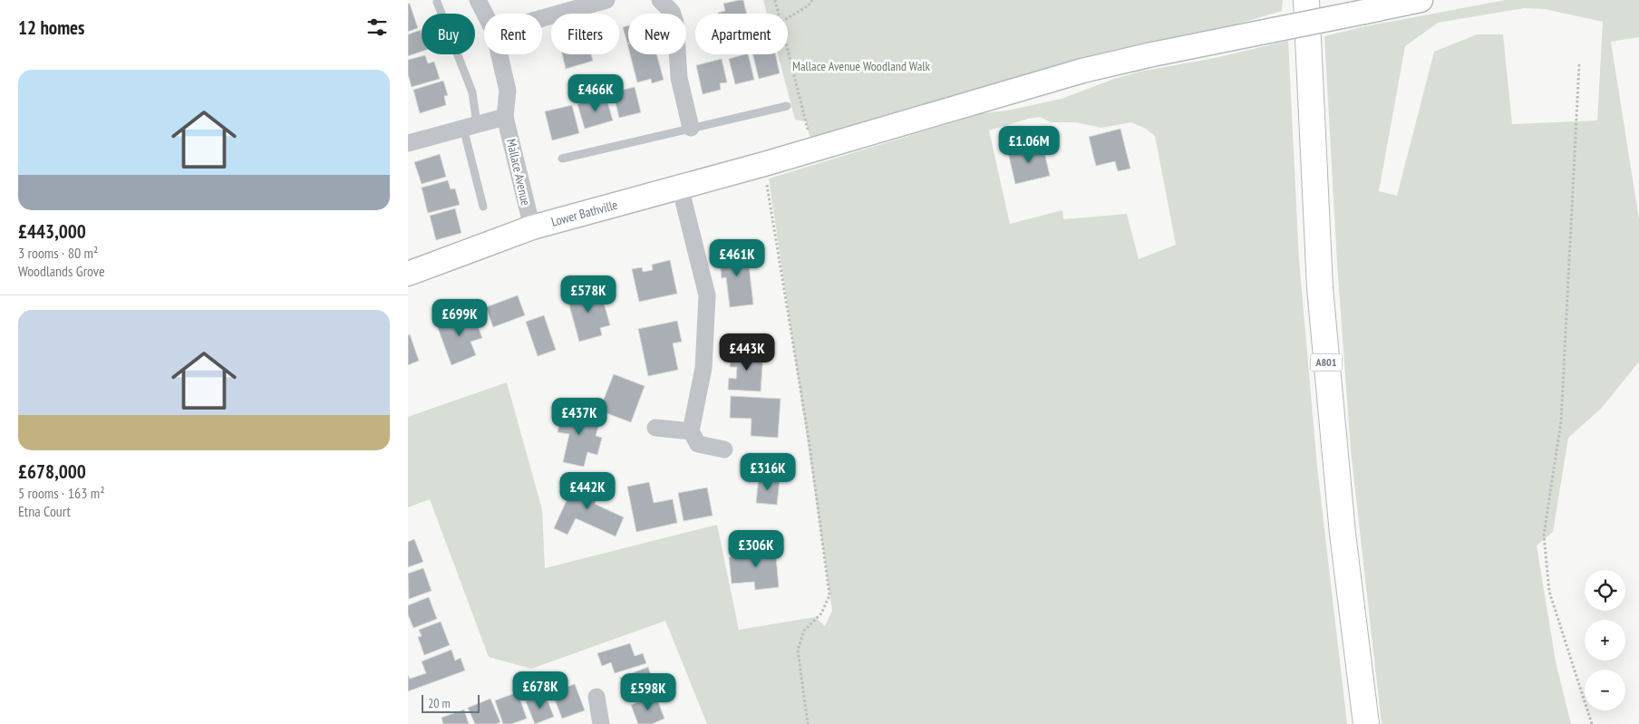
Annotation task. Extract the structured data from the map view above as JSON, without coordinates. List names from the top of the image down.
{
  "streets": {
    "main road": ["Lower Bathville", "A801"],
    "street": ["Mallace Avenue"]
  },
  "crossings": [
    ["Mallace Avenue", "Lower Bathville"]
  ],
  "parks": ["Mallace Avenue Woodland Walk"],
  "scale_bar": "20 m",
  "page": {
    "heading": "12 homes",
    "chip": [
      "Buy",
      "Rent",
      "Filters",
      "New",
      "Apartment"
    ],
    "list": [
      {
        "name": "£443,000",
        "note": "3 rooms · 80 m² · Woodlands Grove"
      },
      {
        "name": "£678,000",
        "note": "5 rooms · 163 m² · Etna Court"
      }
    ],
    "price": [
      "£466K",
      "£1.06M",
      "£461K",
      "£578K",
      "£699K",
      "£443K",
      "£437K",
      "£316K",
      "£442K",
      "£306K",
      "£678K",
      "£598K"
    ],
    "map_buttons": ["+", "−"],
    "scale": "20 m"
  }
}
